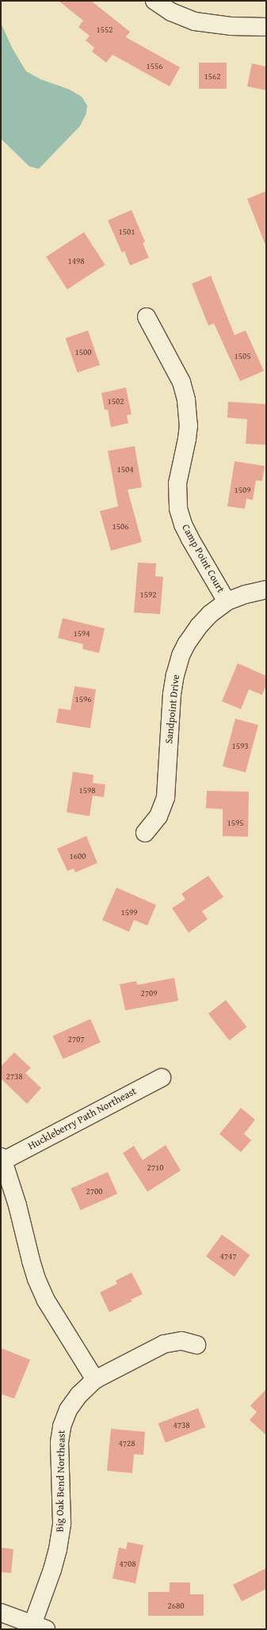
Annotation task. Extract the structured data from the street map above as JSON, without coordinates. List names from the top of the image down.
{
  "streets": {
    "street": [
      "Camp Point Court",
      "Sandpoint Drive",
      "Huckleberry Path Northeast",
      "Big Oak Bend Northeast"
    ]
  },
  "crossings": [
    ["Camp Point Court", "Sandpoint Drive"]
  ],
  "house_numbers": [
    "1552",
    "1556",
    "1562",
    "1501",
    "1498",
    "1500",
    "1505",
    "1502",
    "1504",
    "1509",
    "1506",
    "1592",
    "1594",
    "1596",
    "1593",
    "1598",
    "1595",
    "1600",
    "1599",
    "2709",
    "2707",
    "2738",
    "2710",
    "2700",
    "4747",
    "4738",
    "4728",
    "4708",
    "2680"
  ]
}
